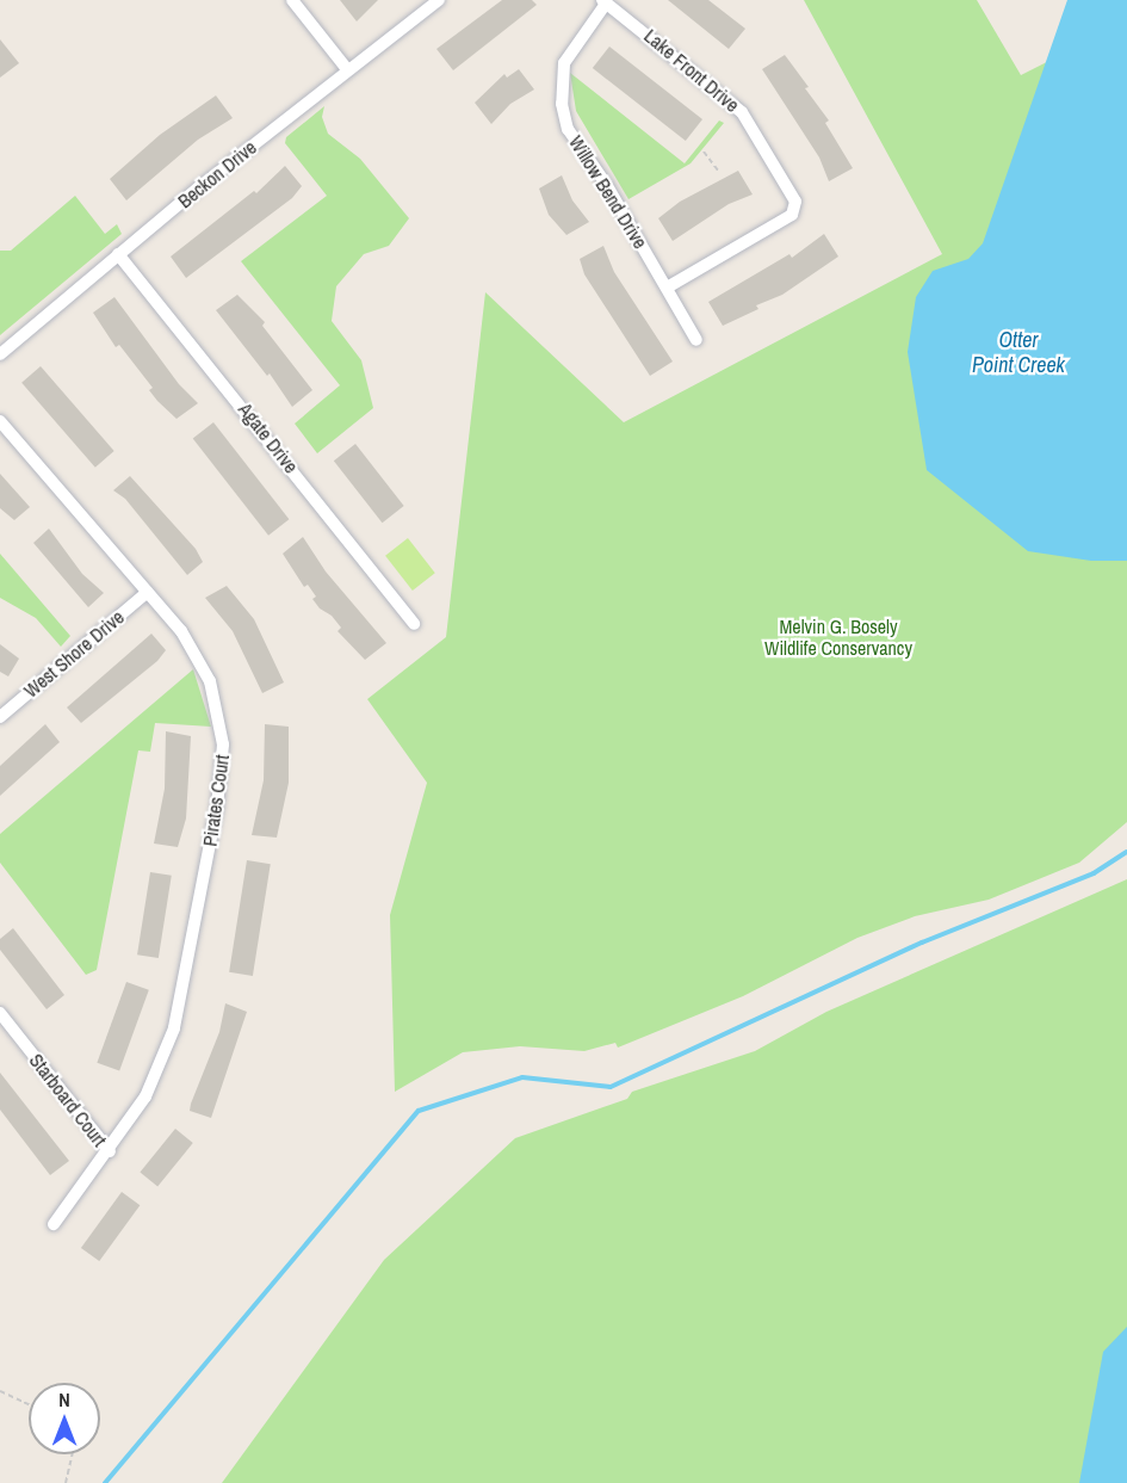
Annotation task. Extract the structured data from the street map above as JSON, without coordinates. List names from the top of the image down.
{
  "streets": {
    "street": [
      "Lake Front Drive",
      "Beckon Drive",
      "Willow Bend Drive",
      "Agate Drive",
      "West Shore Drive",
      "Pirates Court",
      "Starboard Court"
    ]
  },
  "crossings": [
    ["Lake Front Drive", "Willow Bend Drive"],
    ["Beckon Drive", "Agate Drive"],
    ["West Shore Drive", "Pirates Court"],
    ["Pirates Court", "Starboard Court"]
  ],
  "water": ["Otter Point Creek"],
  "parks": ["Melvin G. Bosely Wildlife Conservancy"],
  "north": "top"
}
